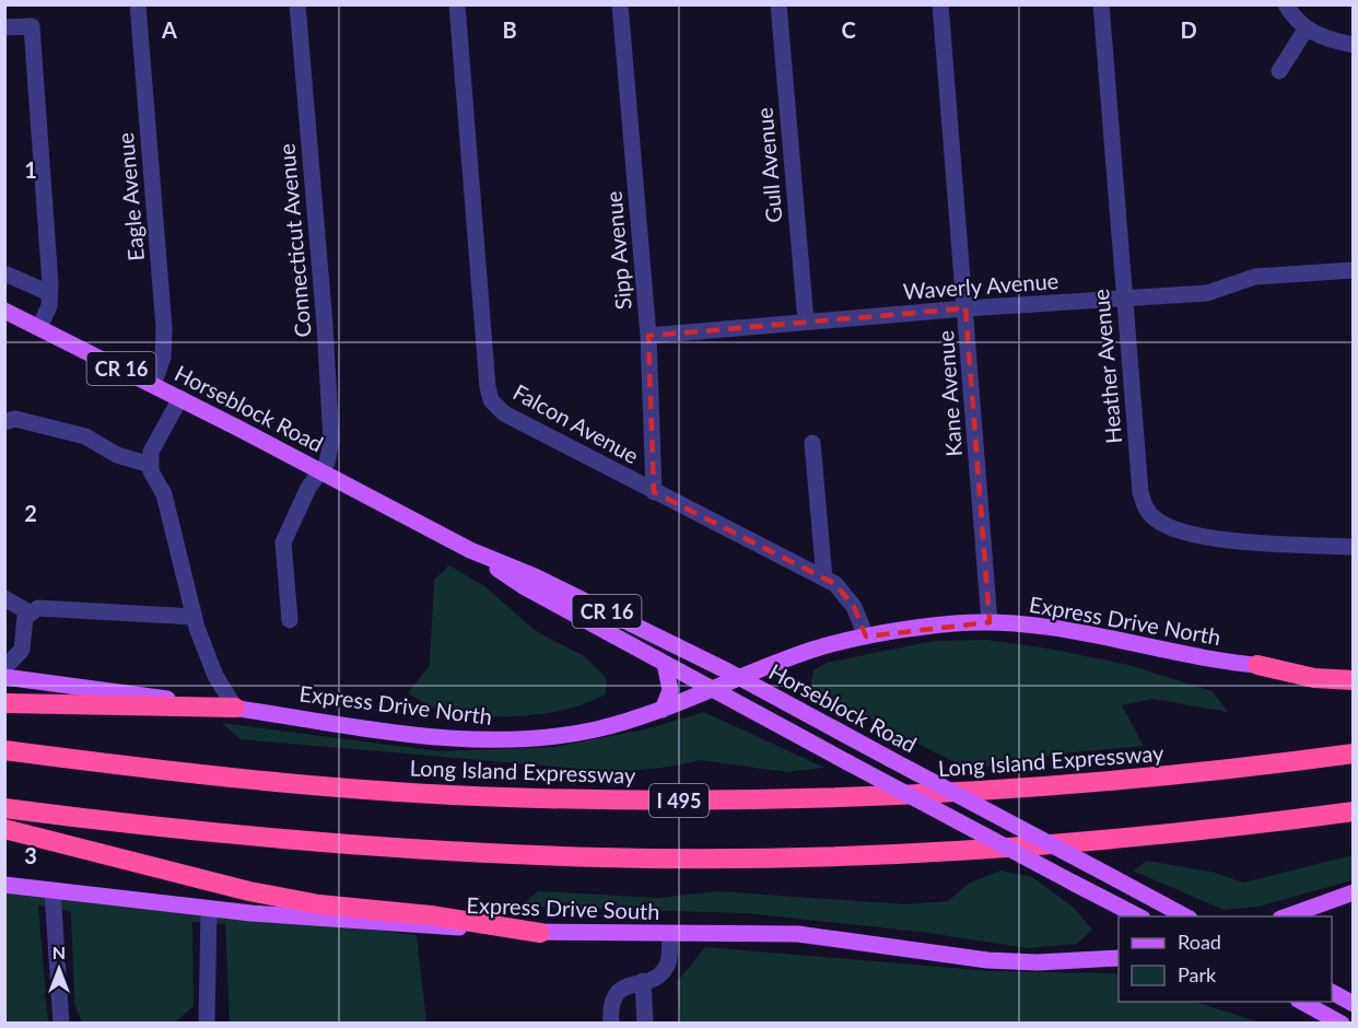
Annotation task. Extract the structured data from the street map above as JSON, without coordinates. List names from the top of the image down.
{
  "streets": {
    "highway": ["Long Island Expressway", "I 495"],
    "main road": [
      "CR 16",
      "Horseblock Road",
      "Express Drive North",
      "Express Drive South"
    ],
    "street": [
      "Gull Avenue",
      "Eagle Avenue",
      "Connecticut Avenue",
      "Sipp Avenue",
      "Waverly Avenue",
      "Heather Avenue",
      "Kane Avenue",
      "Falcon Avenue"
    ]
  },
  "crossings": [
    ["Gull Avenue", "Waverly Avenue"],
    ["Eagle Avenue", "Horseblock Road"],
    ["Connecticut Avenue", "Horseblock Road"],
    ["Sipp Avenue", "Waverly Avenue"],
    ["Sipp Avenue", "Falcon Avenue"],
    ["Waverly Avenue", "Heather Avenue"],
    ["Waverly Avenue", "Kane Avenue"],
    ["Kane Avenue", "Express Drive North"],
    ["Horseblock Road", "Express Drive North"],
    ["Falcon Avenue", "Express Drive North"]
  ],
  "legend": ["Road", "Park"],
  "north": "top",
  "grid": {
    "columns": [
      "A",
      "B",
      "C",
      "D"
    ],
    "rows": ["1", "2", "3"]
  }
}
